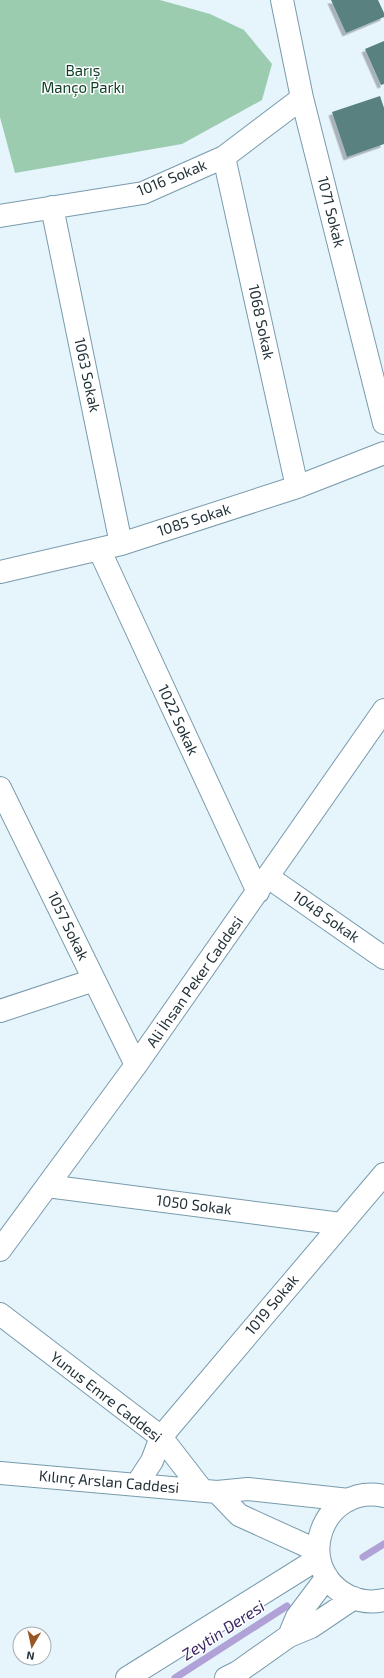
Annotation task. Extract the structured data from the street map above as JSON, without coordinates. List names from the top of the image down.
{
  "streets": {
    "street": [
      "1016 Sokak",
      "1071 Sokak",
      "1068 Sokak",
      "1063 Sokak",
      "1085 Sokak",
      "1022 Sokak",
      "1048 Sokak",
      "1057 Sokak",
      "Ali İhsan Peker Caddesi",
      "1050 Sokak",
      "1019 Sokak",
      "Yunus Emre Caddesi",
      "Kılınç Arslan Caddesi"
    ]
  },
  "crossings": [
    ["1016 Sokak", "1071 Sokak"],
    ["1016 Sokak", "1068 Sokak"],
    ["1016 Sokak", "1063 Sokak"],
    ["1068 Sokak", "1085 Sokak"],
    ["1063 Sokak", "1085 Sokak"],
    ["1085 Sokak", "1022 Sokak"],
    ["1022 Sokak", "1048 Sokak"],
    ["1022 Sokak", "Ali İhsan Peker Caddesi"],
    ["1048 Sokak", "Ali İhsan Peker Caddesi"],
    ["1057 Sokak", "Ali İhsan Peker Caddesi"],
    ["Ali İhsan Peker Caddesi", "1050 Sokak"],
    ["1050 Sokak", "1019 Sokak"],
    ["1019 Sokak", "Yunus Emre Caddesi"],
    ["1019 Sokak", "Kılınç Arslan Caddesi"],
    ["Yunus Emre Caddesi", "Kılınç Arslan Caddesi"]
  ],
  "water": ["Zeytin Deresi"],
  "parks": ["Barış Manço Parkı"],
  "north": "bottom"
}
